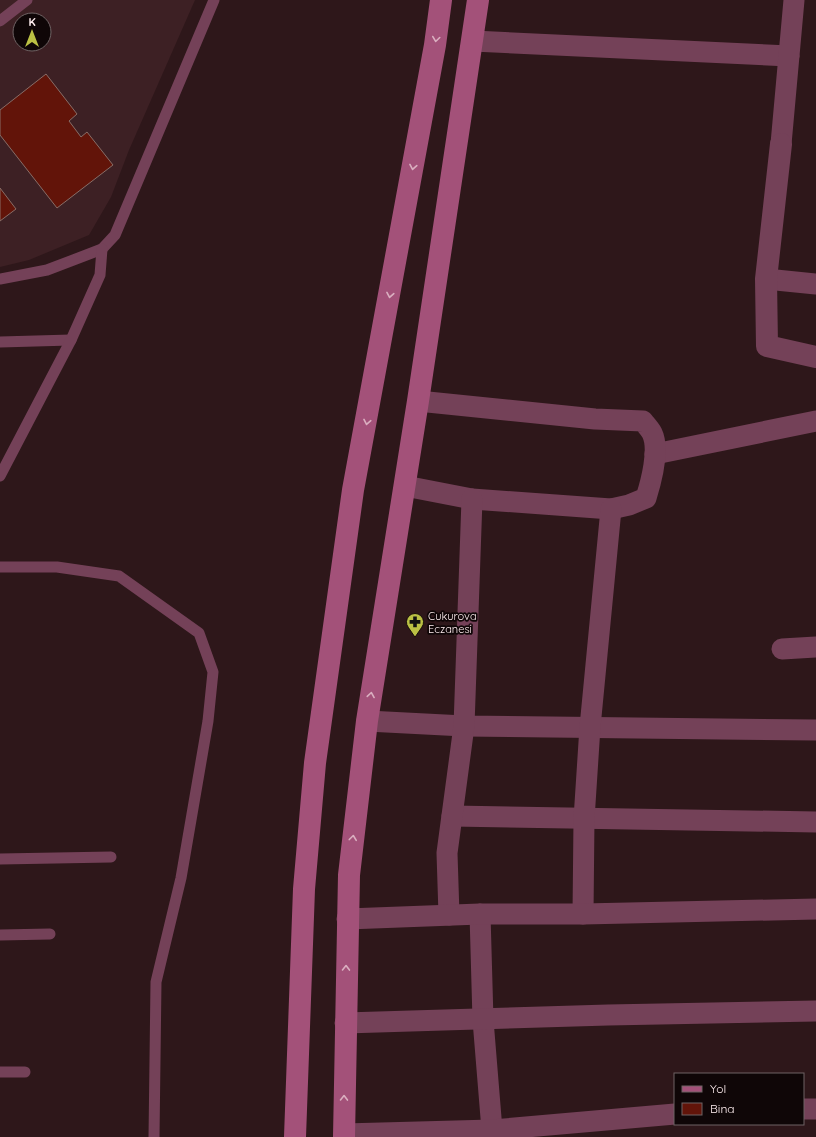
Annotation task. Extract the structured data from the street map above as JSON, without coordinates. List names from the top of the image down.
{
  "places": {
    "pharmacy": ["Cukurova Eczanesi"]
  },
  "legend": ["Yol", "Bina"],
  "north": "top"
}
